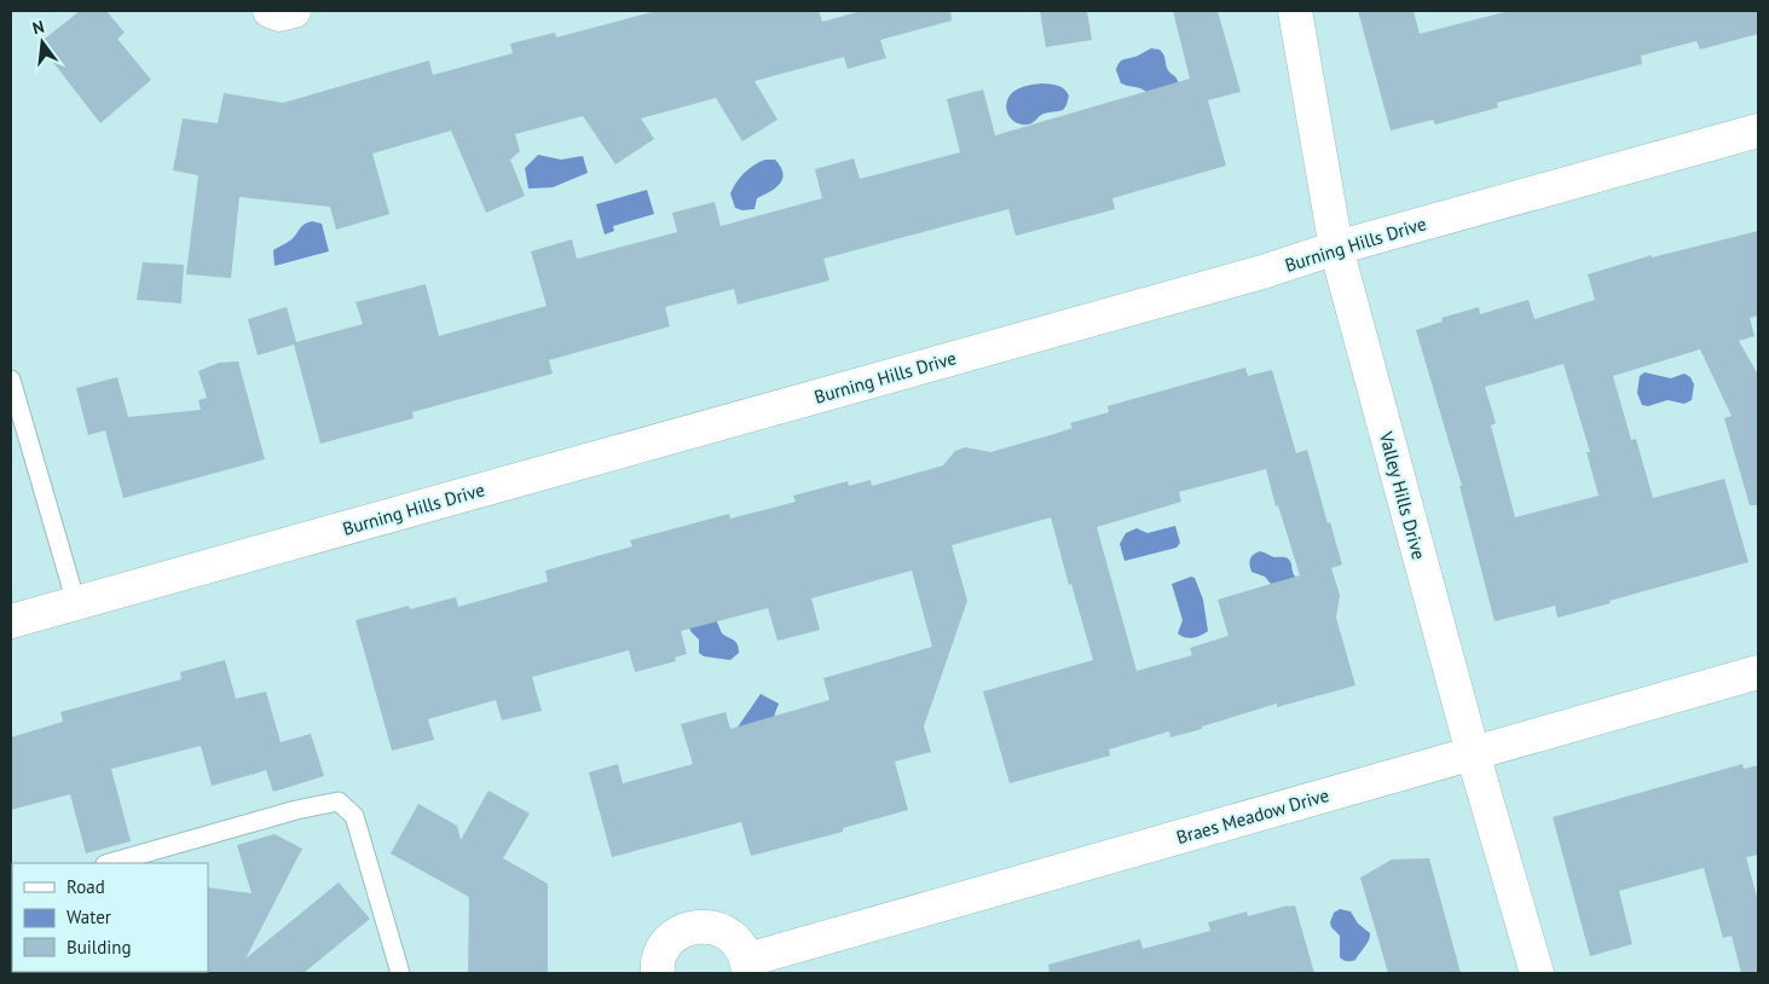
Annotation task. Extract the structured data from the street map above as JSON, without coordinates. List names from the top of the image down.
{
  "streets": {
    "street": ["Burning Hills Drive", "Valley Hills Drive", "Braes Meadow Drive"]
  },
  "crossings": [
    ["Burning Hills Drive", "Valley Hills Drive"],
    ["Valley Hills Drive", "Braes Meadow Drive"]
  ],
  "legend": ["Road", "Water", "Building"],
  "north": "top"
}
